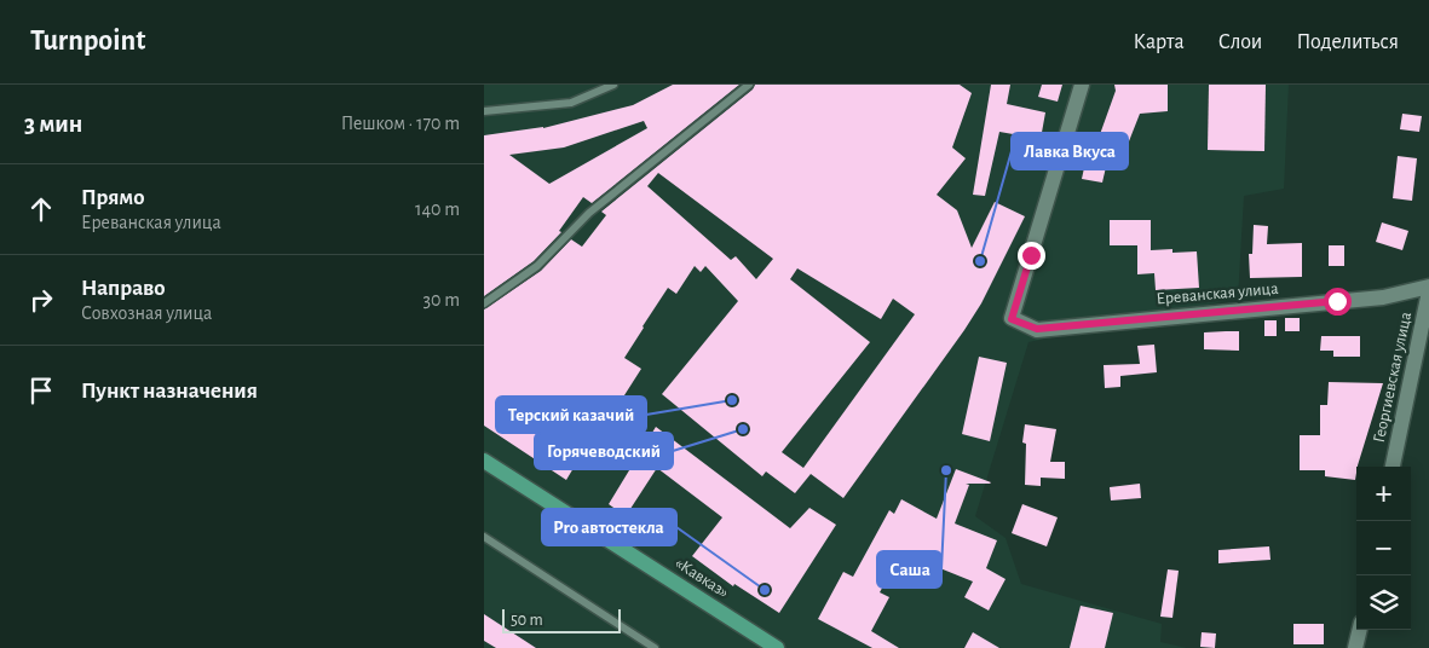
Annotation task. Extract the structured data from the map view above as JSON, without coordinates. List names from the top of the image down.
{
  "streets": {
    "main road": ["«Кавказ»"],
    "street": ["Ереванская улица", "Георгиевская улица"]
  },
  "crossings": [
    ["Ереванская улица", "Георгиевская улица"]
  ],
  "places": [
    "Лавка Вкуса",
    "Терский казачий",
    "Горячеводский",
    "Саша",
    "Pro автостекла"
  ],
  "scale_bar": "50 m",
  "page": {
    "header": "Turnpoint",
    "nav": ["Карта", "Слои", "Поделиться"],
    "heading": ["3 мин", "Пешком · 170 m"],
    "list": [
      ["Прямо", "Ереванская улица", "140 m"],
      ["Направо", "Совхозная улица", "30 m"],
      "Пункт назначения"
    ],
    "map_buttons": ["+", "−"],
    "scale": "50 m"
  }
}
